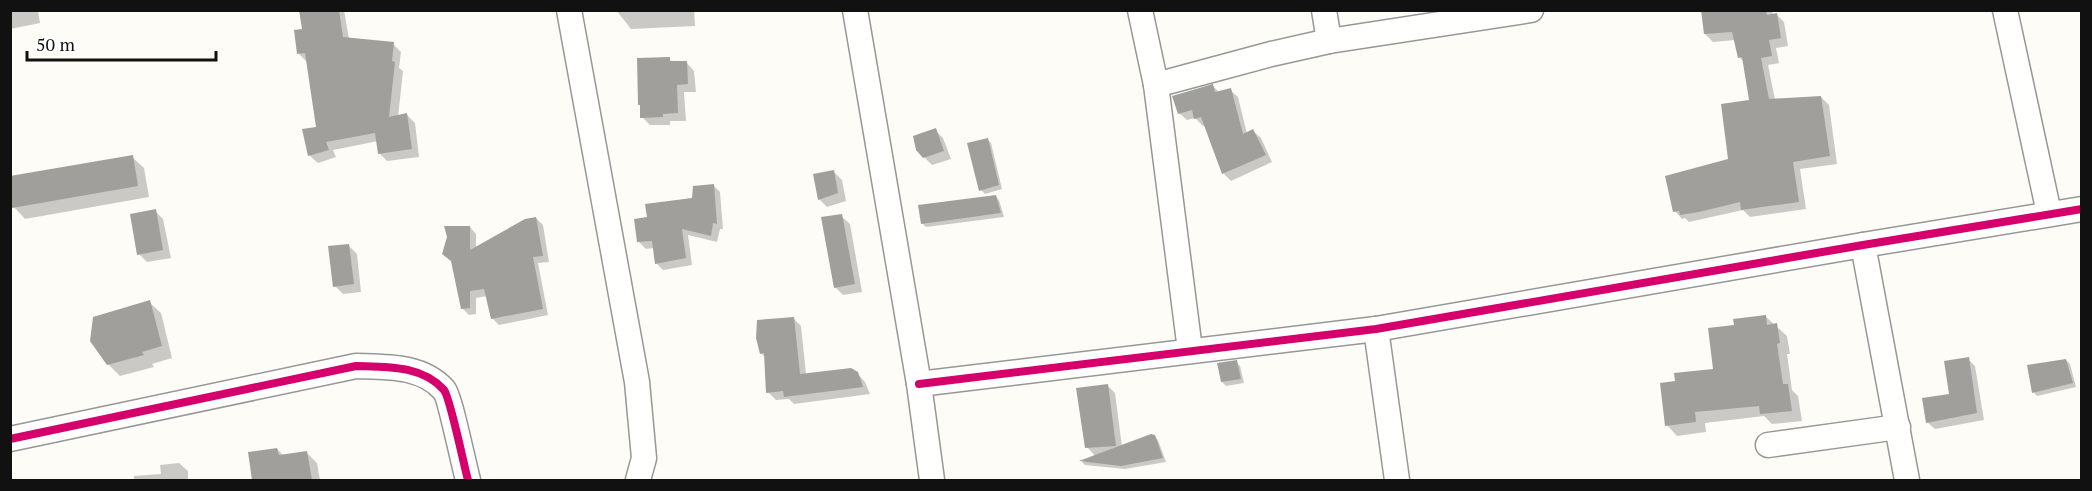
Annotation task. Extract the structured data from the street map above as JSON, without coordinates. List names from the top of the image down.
{
  "scale_bar": "50 m"
}
